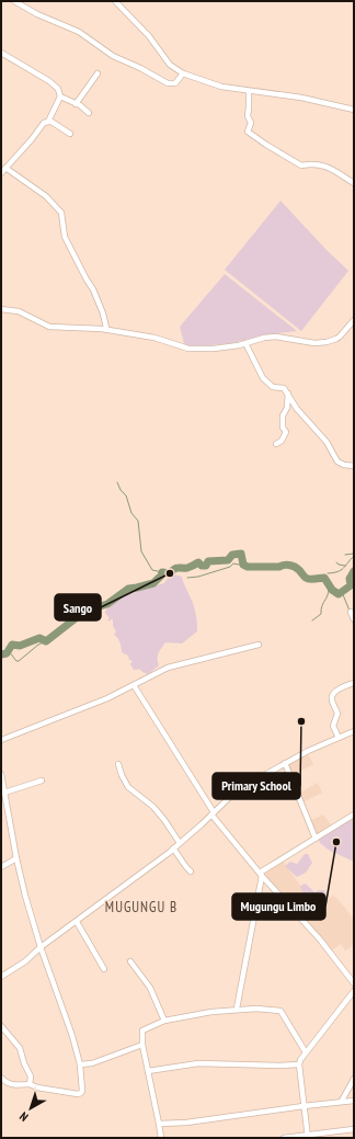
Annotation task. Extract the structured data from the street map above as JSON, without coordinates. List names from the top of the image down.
{
  "districts": ["MUGUNGU B"],
  "places": ["Sango", "Primary School", "Mugungu Limbo"],
  "north": "bottom left"
}
